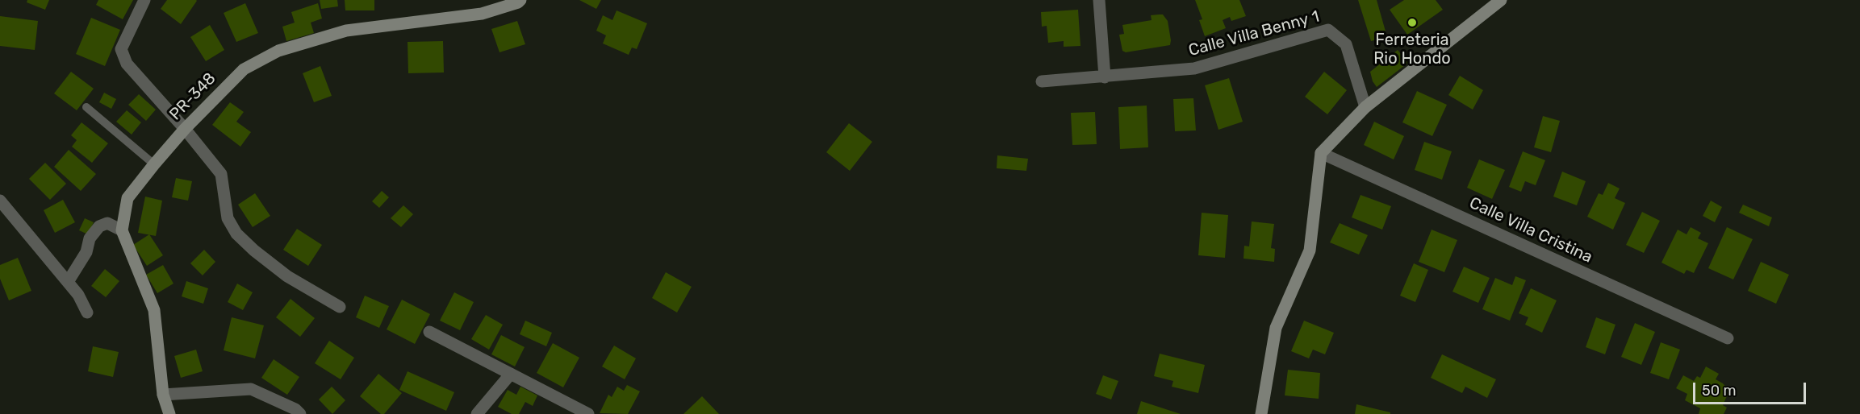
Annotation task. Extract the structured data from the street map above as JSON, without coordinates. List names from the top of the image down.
{
  "streets": {
    "street": ["Calle Villa Benny 1", "PR-348", "Calle Villa Cristina"]
  },
  "places": ["Ferreteria Rio Hondo"],
  "scale_bar": "50 m"
}
